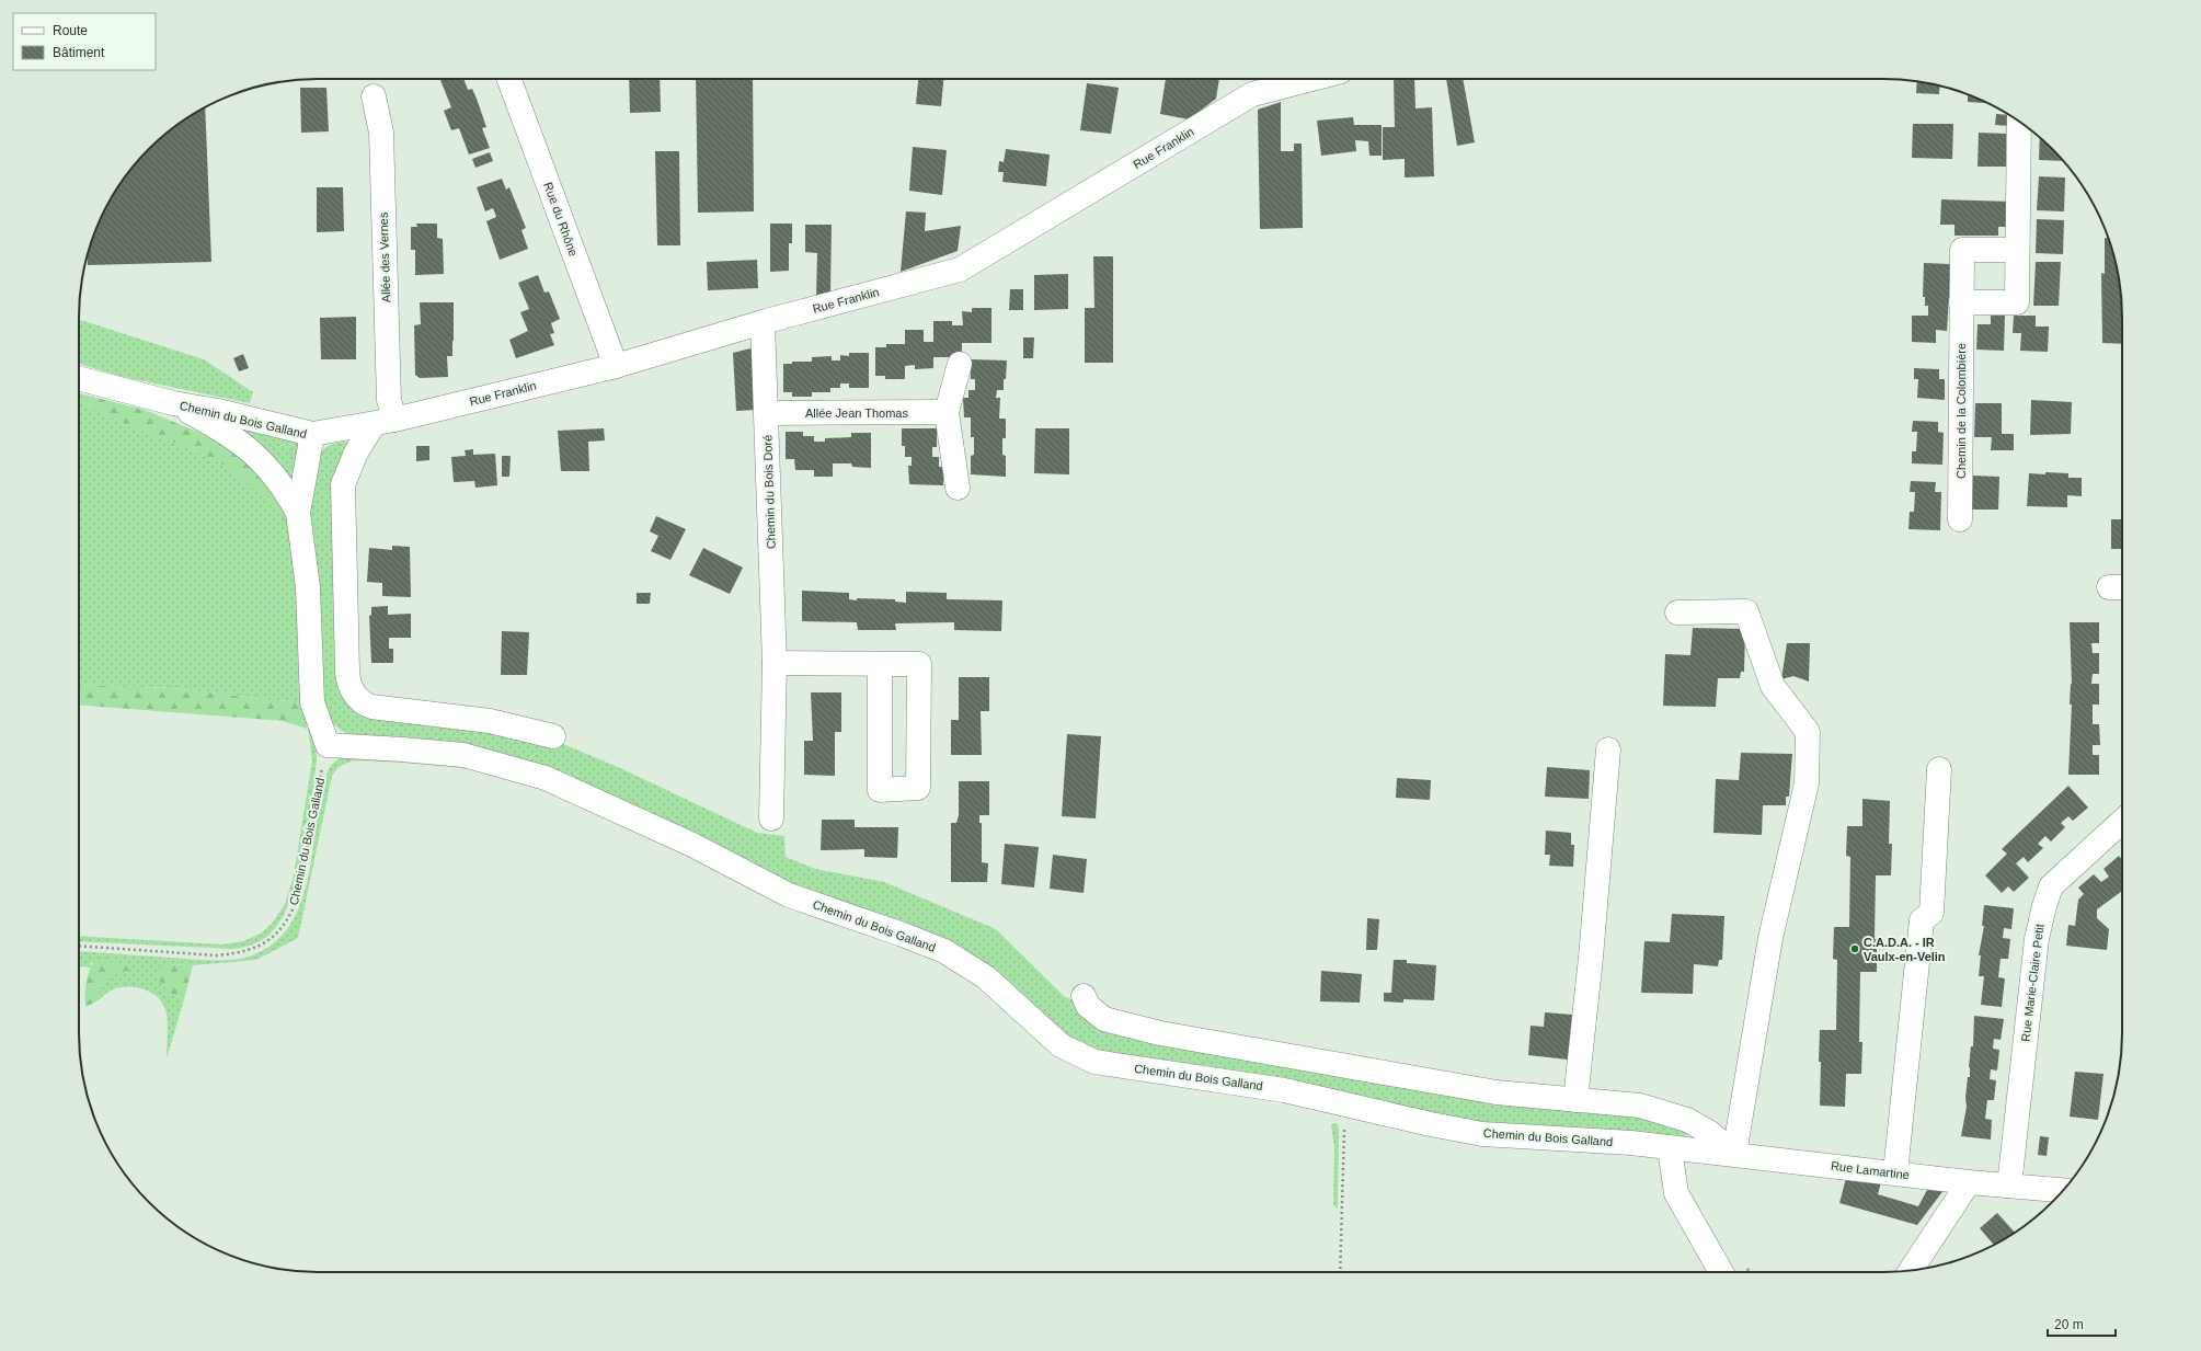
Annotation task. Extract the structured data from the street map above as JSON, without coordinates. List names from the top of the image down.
{
  "streets": {
    "street": [
      "Rue Franklin",
      "Rue du Rhône",
      "Allée des Vernes",
      "Chemin de la Colombière",
      "Allée Jean Thomas",
      "Chemin du Bois Galland",
      "Chemin du Bois Doré",
      "Rue Marie-Claire Petit",
      "Rue Lamartine"
    ]
  },
  "crossings": [
    ["Rue Franklin", "Rue du Rhône"],
    ["Rue Franklin", "Allée des Vernes"],
    ["Rue Franklin", "Chemin du Bois Galland"],
    ["Rue Franklin", "Chemin du Bois Doré"],
    ["Allée Jean Thomas", "Chemin du Bois Doré"],
    ["Chemin du Bois Galland", "Rue Lamartine"],
    ["Rue Marie-Claire Petit", "Rue Lamartine"]
  ],
  "places": ["C.A.D.A. - IR Vaulx-en-Velin"],
  "legend": ["Route", "Bâtiment"],
  "scale_bar": "20 m"
}
